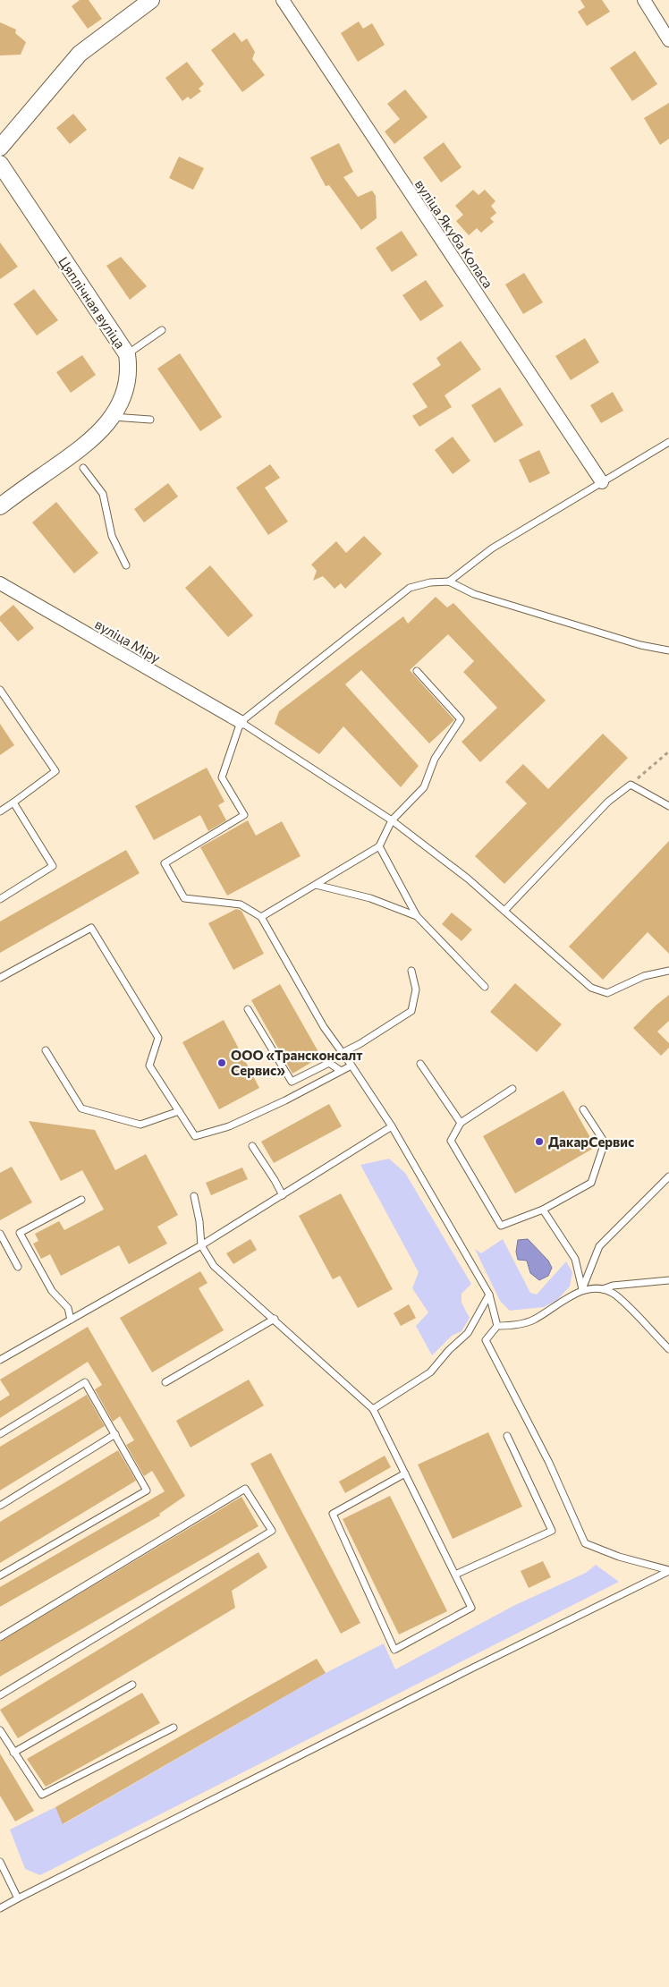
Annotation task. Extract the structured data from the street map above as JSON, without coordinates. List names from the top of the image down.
{
  "streets": {
    "street": ["вуліца Якуба Коласа", "Цяплічная вуліца", "вуліца Міру"]
  },
  "places": ["ООО «Трансконсалт Сервис»", "ДакарСервис"]
}
